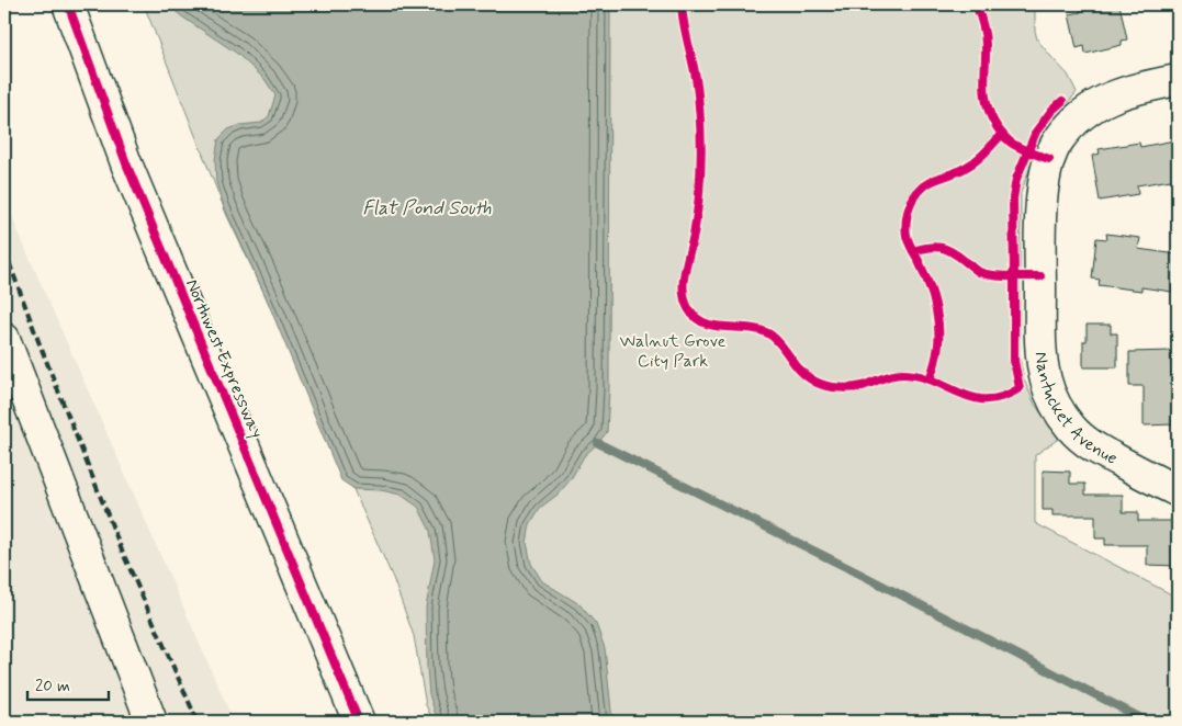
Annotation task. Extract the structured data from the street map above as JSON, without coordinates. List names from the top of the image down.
{
  "streets": {
    "main road": ["Northwest Expressway", "Nantucket Avenue"]
  },
  "water": ["Flat Pond South"],
  "parks": ["Walnut Grove City Park"],
  "scale_bar": "20 m"
}
